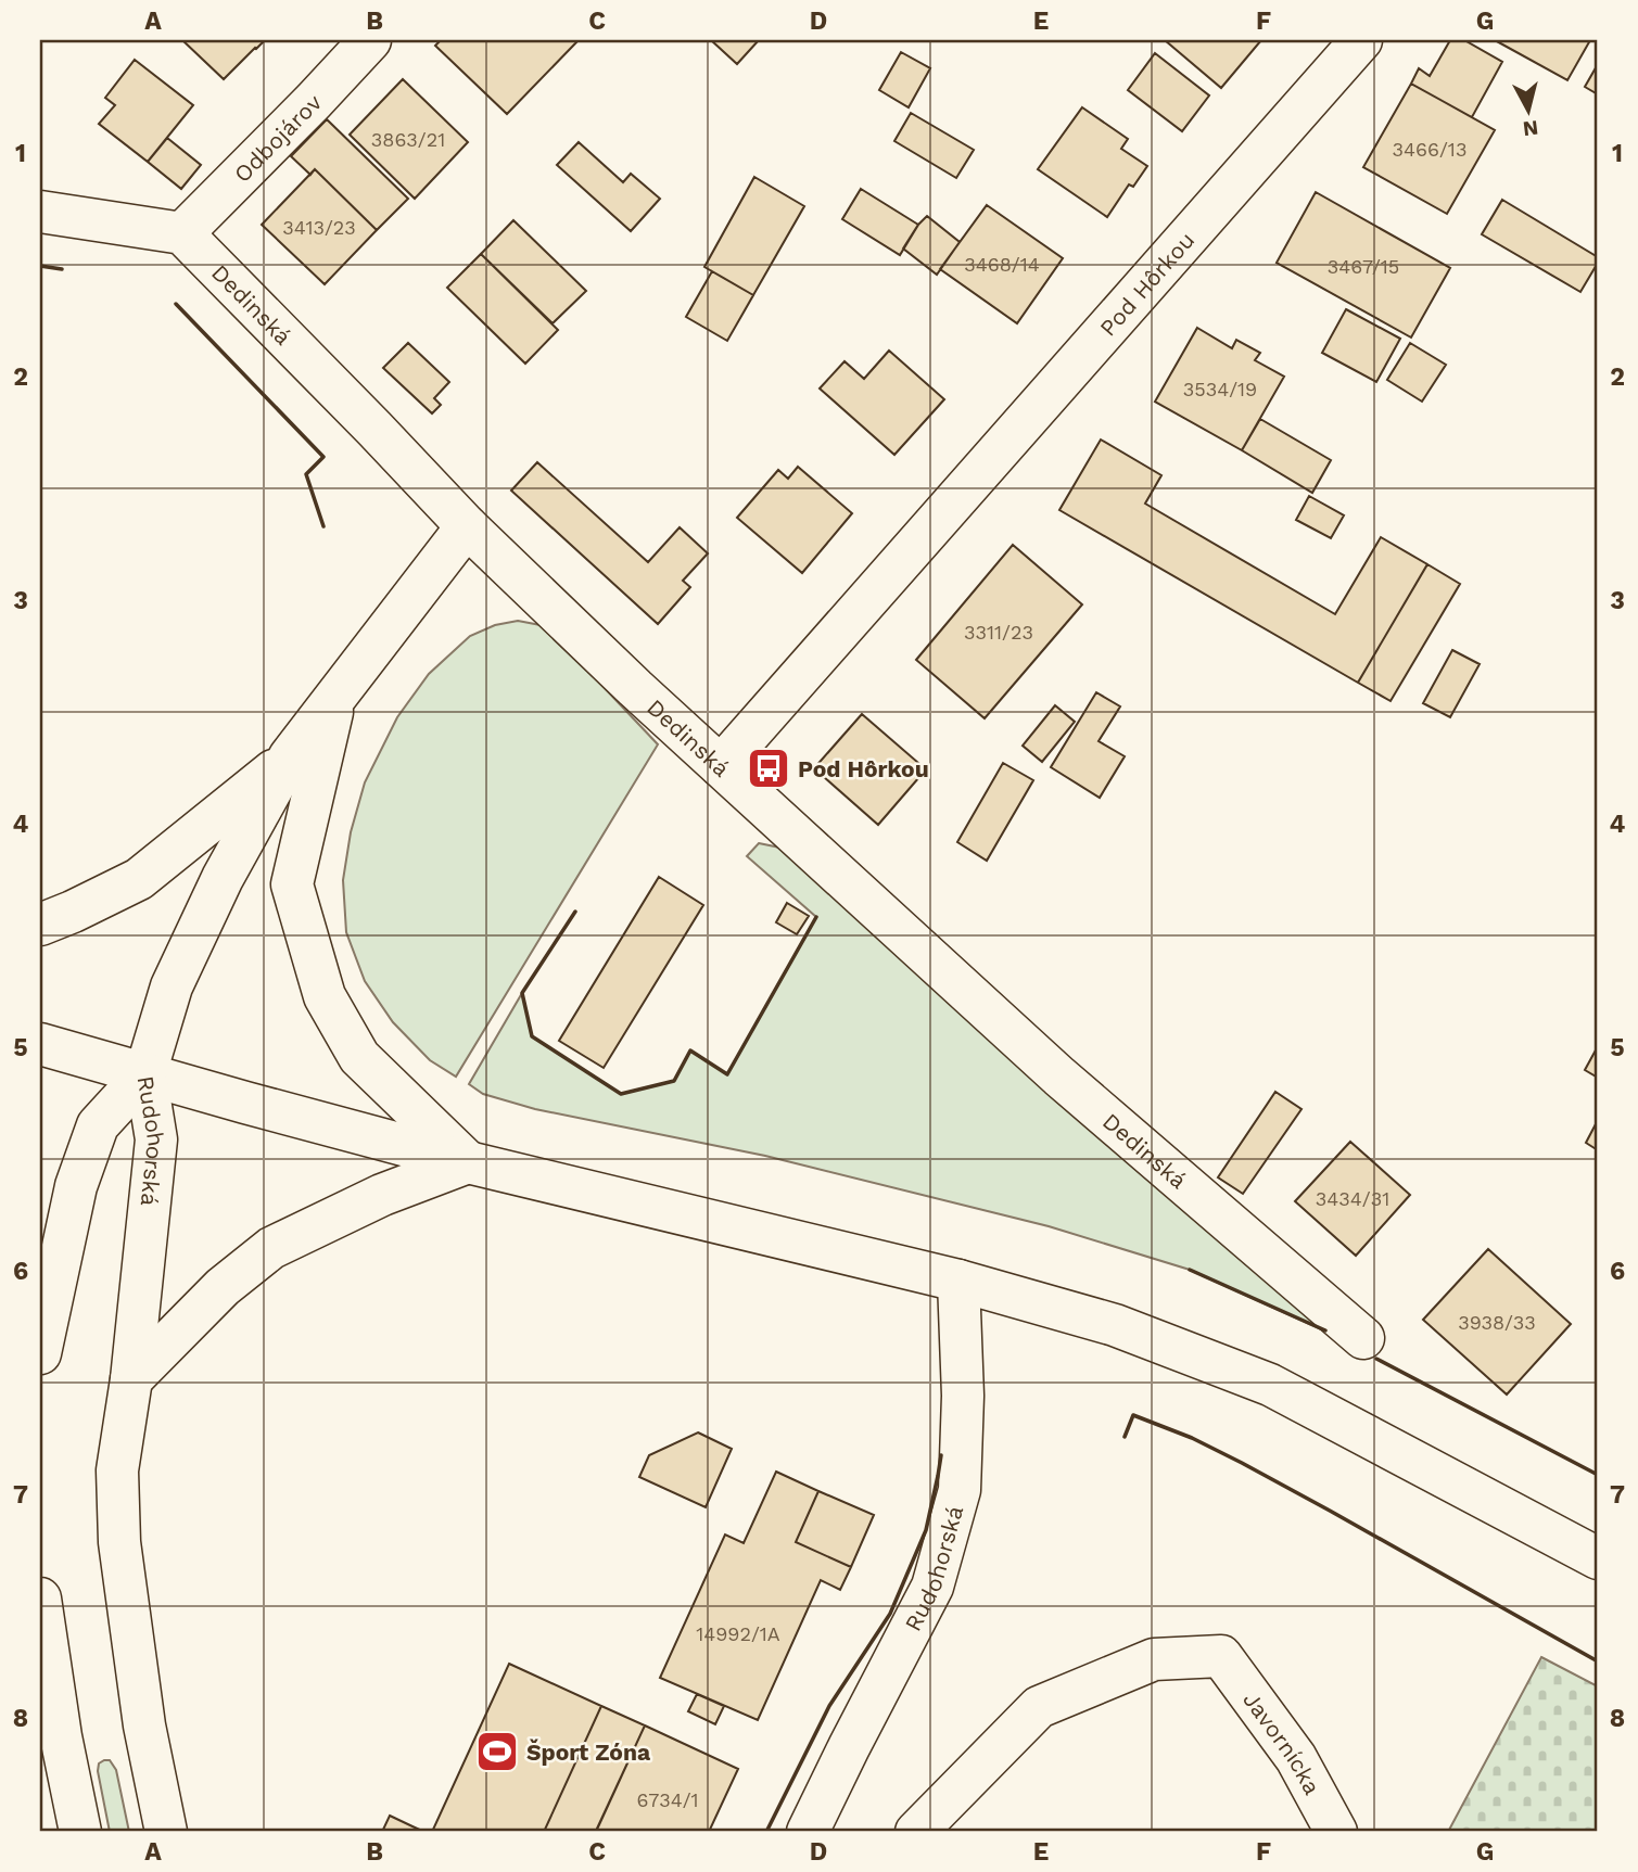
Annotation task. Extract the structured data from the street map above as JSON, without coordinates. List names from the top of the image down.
{
  "streets": {
    "street": [
      "Odbojárov",
      "Pod Hôrkou",
      "Dedinská",
      "Rudohorská",
      "Javornícka"
    ]
  },
  "crossings": [
    ["Odbojárov", "Dedinská"],
    ["Pod Hôrkou", "Dedinská"]
  ],
  "places": {
    "bus stop": ["Pod Hôrkou"],
    "sports": ["Šport Zóna"]
  },
  "house_numbers": [
    "3863/21",
    "3466/13",
    "3413/23",
    "3468/14",
    "3467/15",
    "3534/19",
    "3311/23",
    "3434/31",
    "3938/33",
    "14992/1A",
    "6734/1"
  ],
  "north": "bottom",
  "grid": {
    "columns": [
      "A",
      "B",
      "C",
      "D",
      "E",
      "F",
      "G"
    ],
    "rows": [
      "1",
      "2",
      "3",
      "4",
      "5",
      "6",
      "7",
      "8"
    ]
  }
}
